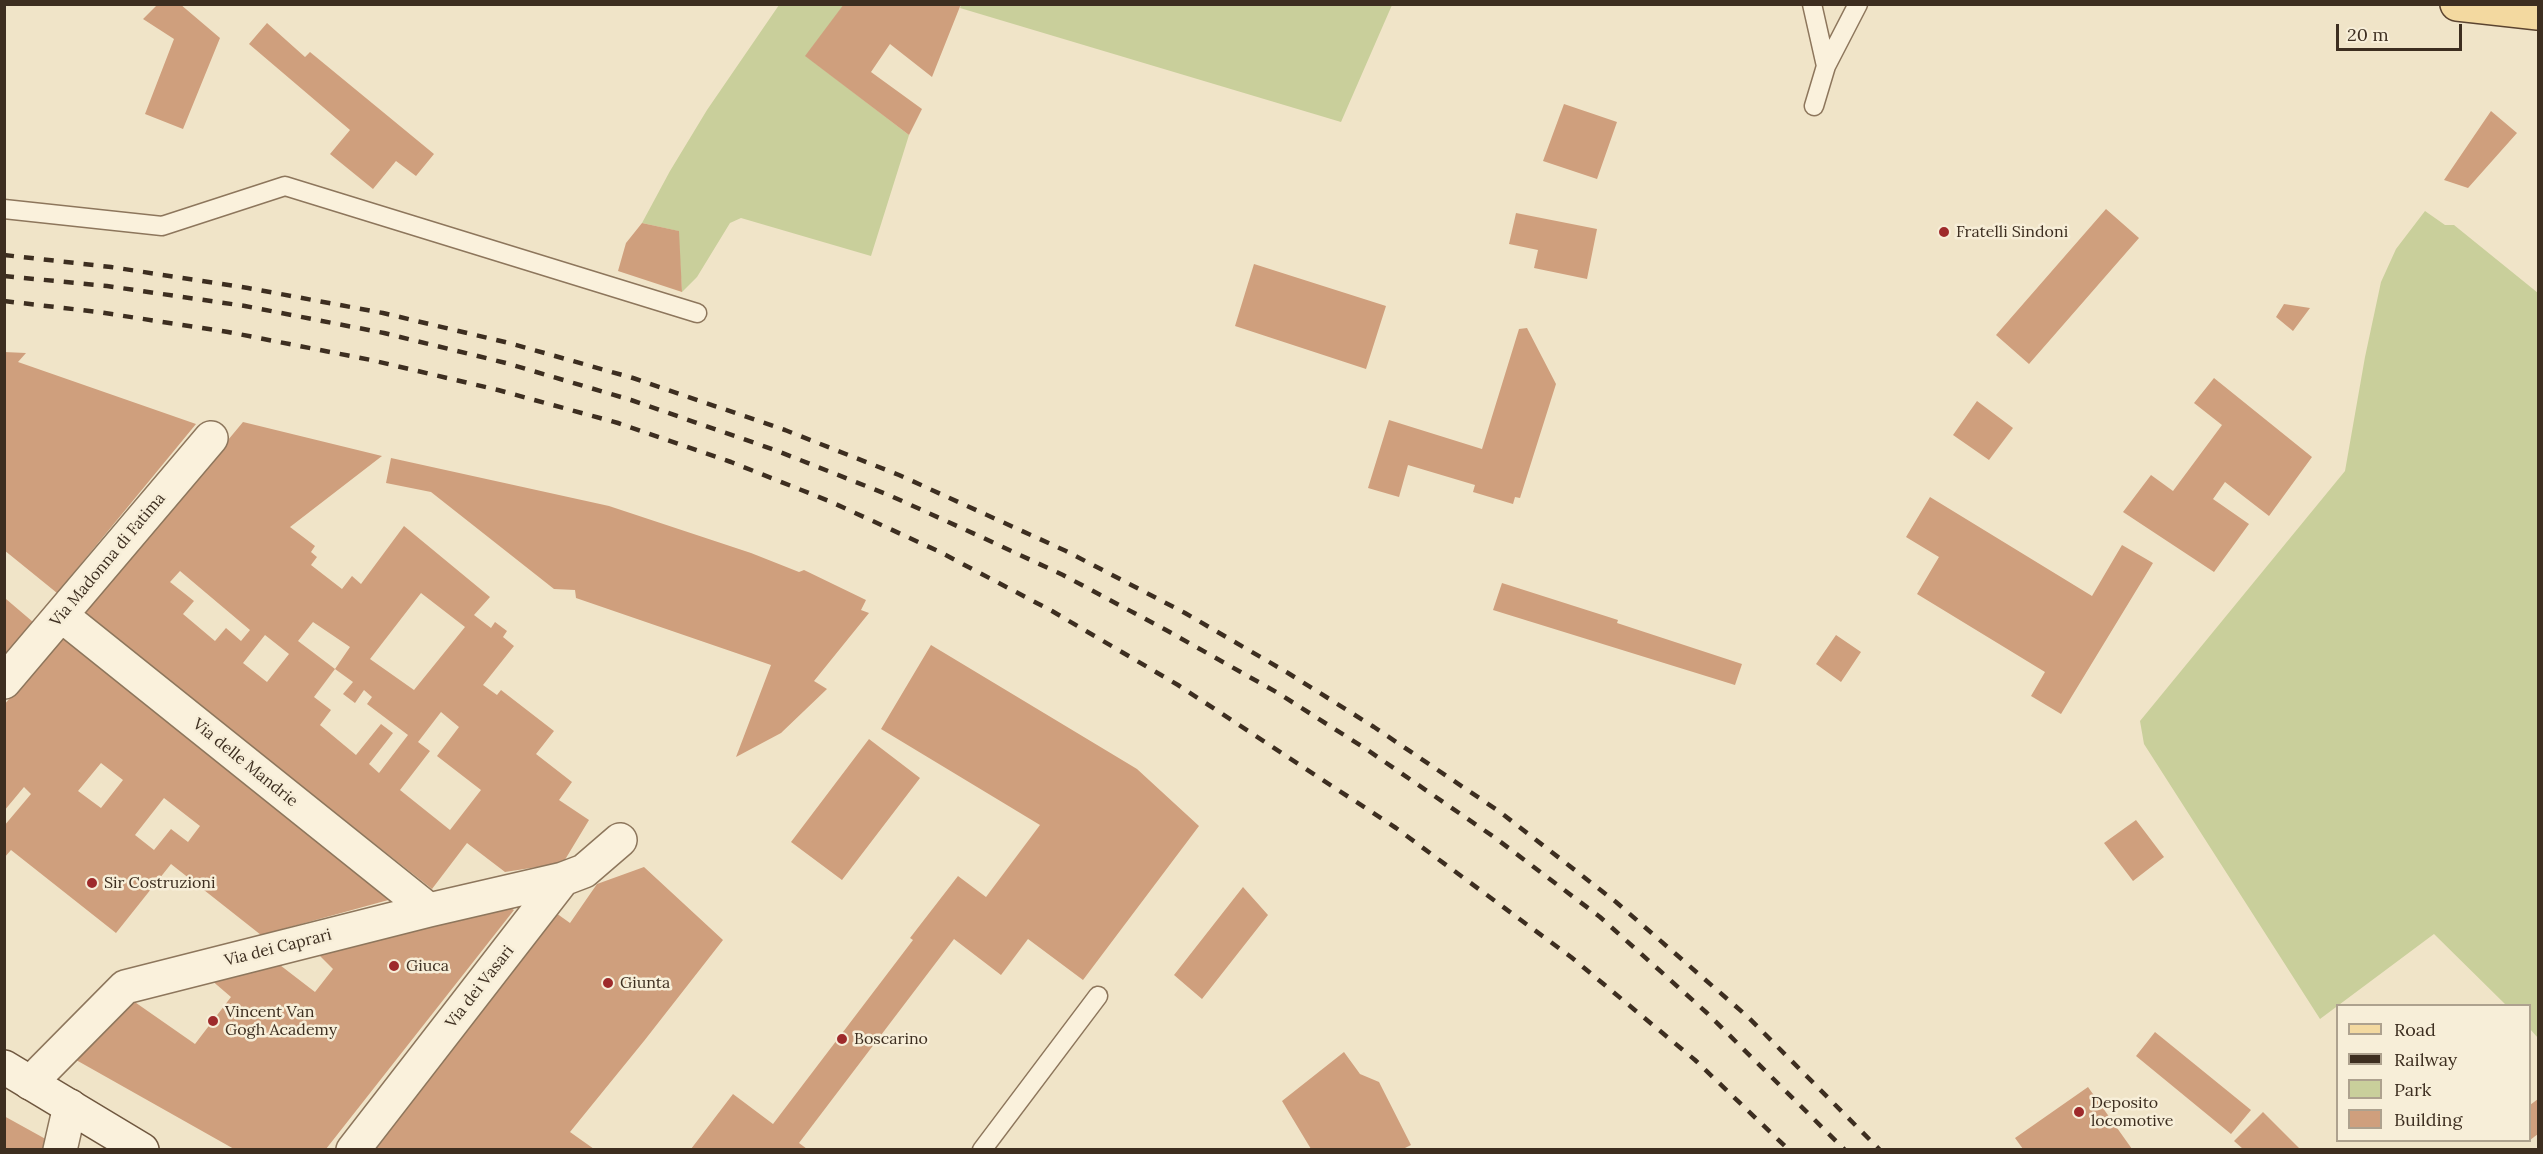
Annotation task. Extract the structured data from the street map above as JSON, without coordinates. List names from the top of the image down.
{
  "streets": {
    "street": [
      "Via Madonna di Fatima",
      "Via delle Mandrie",
      "Via dei Caprari",
      "Via dei Vasari"
    ]
  },
  "crossings": [
    ["Via Madonna di Fatima", "Via delle Mandrie"],
    ["Via delle Mandrie", "Via dei Caprari"],
    ["Via dei Caprari", "Via dei Vasari"]
  ],
  "places": [
    "Fratelli Sindoni",
    "Sir Costruzioni",
    "Giuca",
    "Giunta",
    "Vincent Van Gogh Academy",
    "Boscarino",
    "Deposito locomotive"
  ],
  "legend": [
    "Road",
    "Railway",
    "Park",
    "Building"
  ],
  "scale_bar": "20 m"
}
